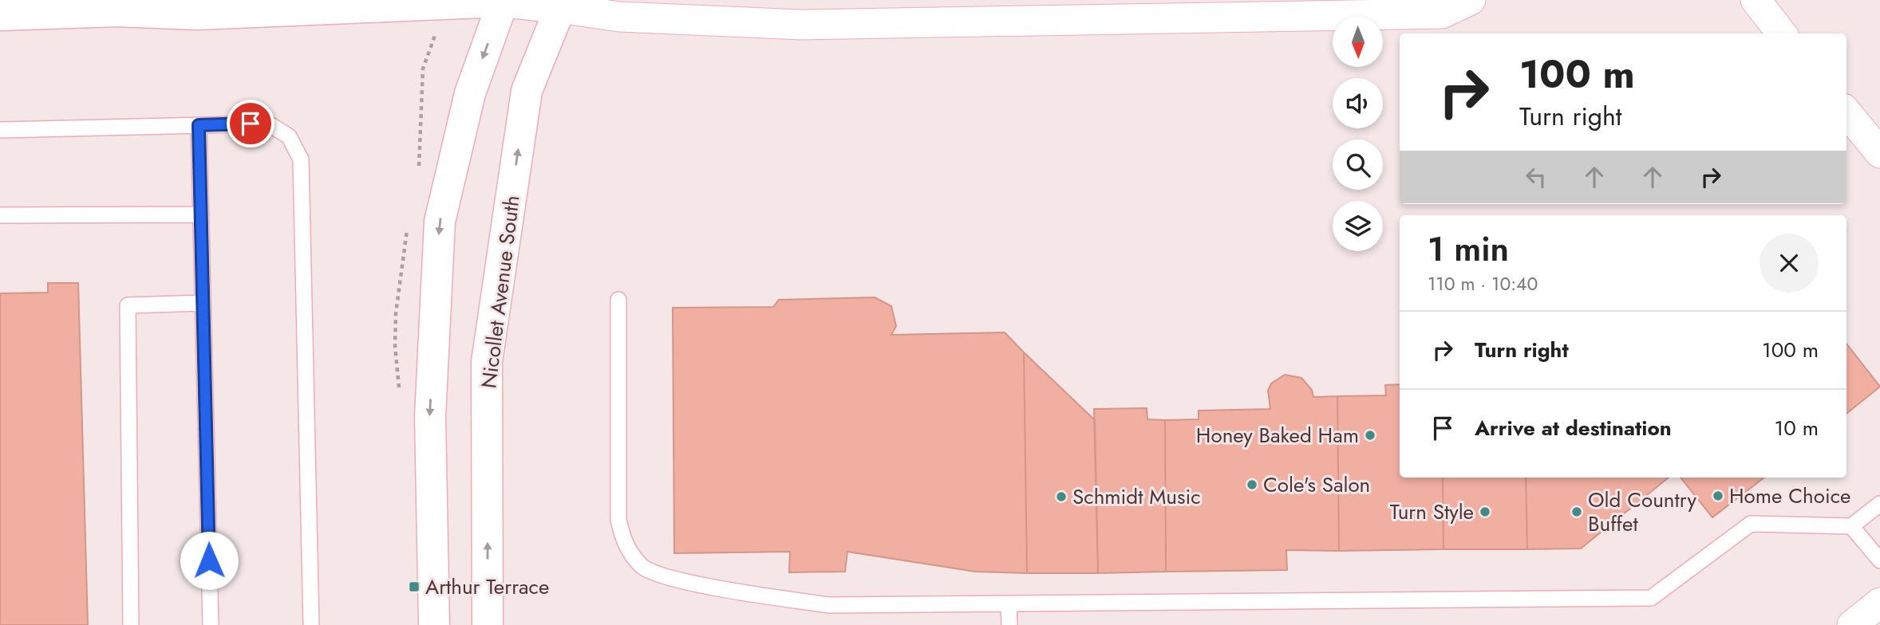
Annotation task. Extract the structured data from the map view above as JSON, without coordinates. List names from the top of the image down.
{
  "streets": {
    "main road": ["Nicollet Avenue South"]
  },
  "places": {
    "other": [
      "Honey Baked Ham",
      "Cole's Salon",
      "Home Choice",
      "Schmidt Music",
      "Turn Style",
      "Old Country Buffet"
    ],
    "transit": ["Arthur Terrace"]
  },
  "north": "bottom",
  "page": {
    "turn": ["100 m", "Turn right"],
    "heading": ["1 min", "110 m · 10:40"],
    "list": [
      {
        "name": "Turn right",
        "value": "100 m"
      },
      {
        "name": "Arrive at destination",
        "value": "10 m"
      }
    ]
  }
}
